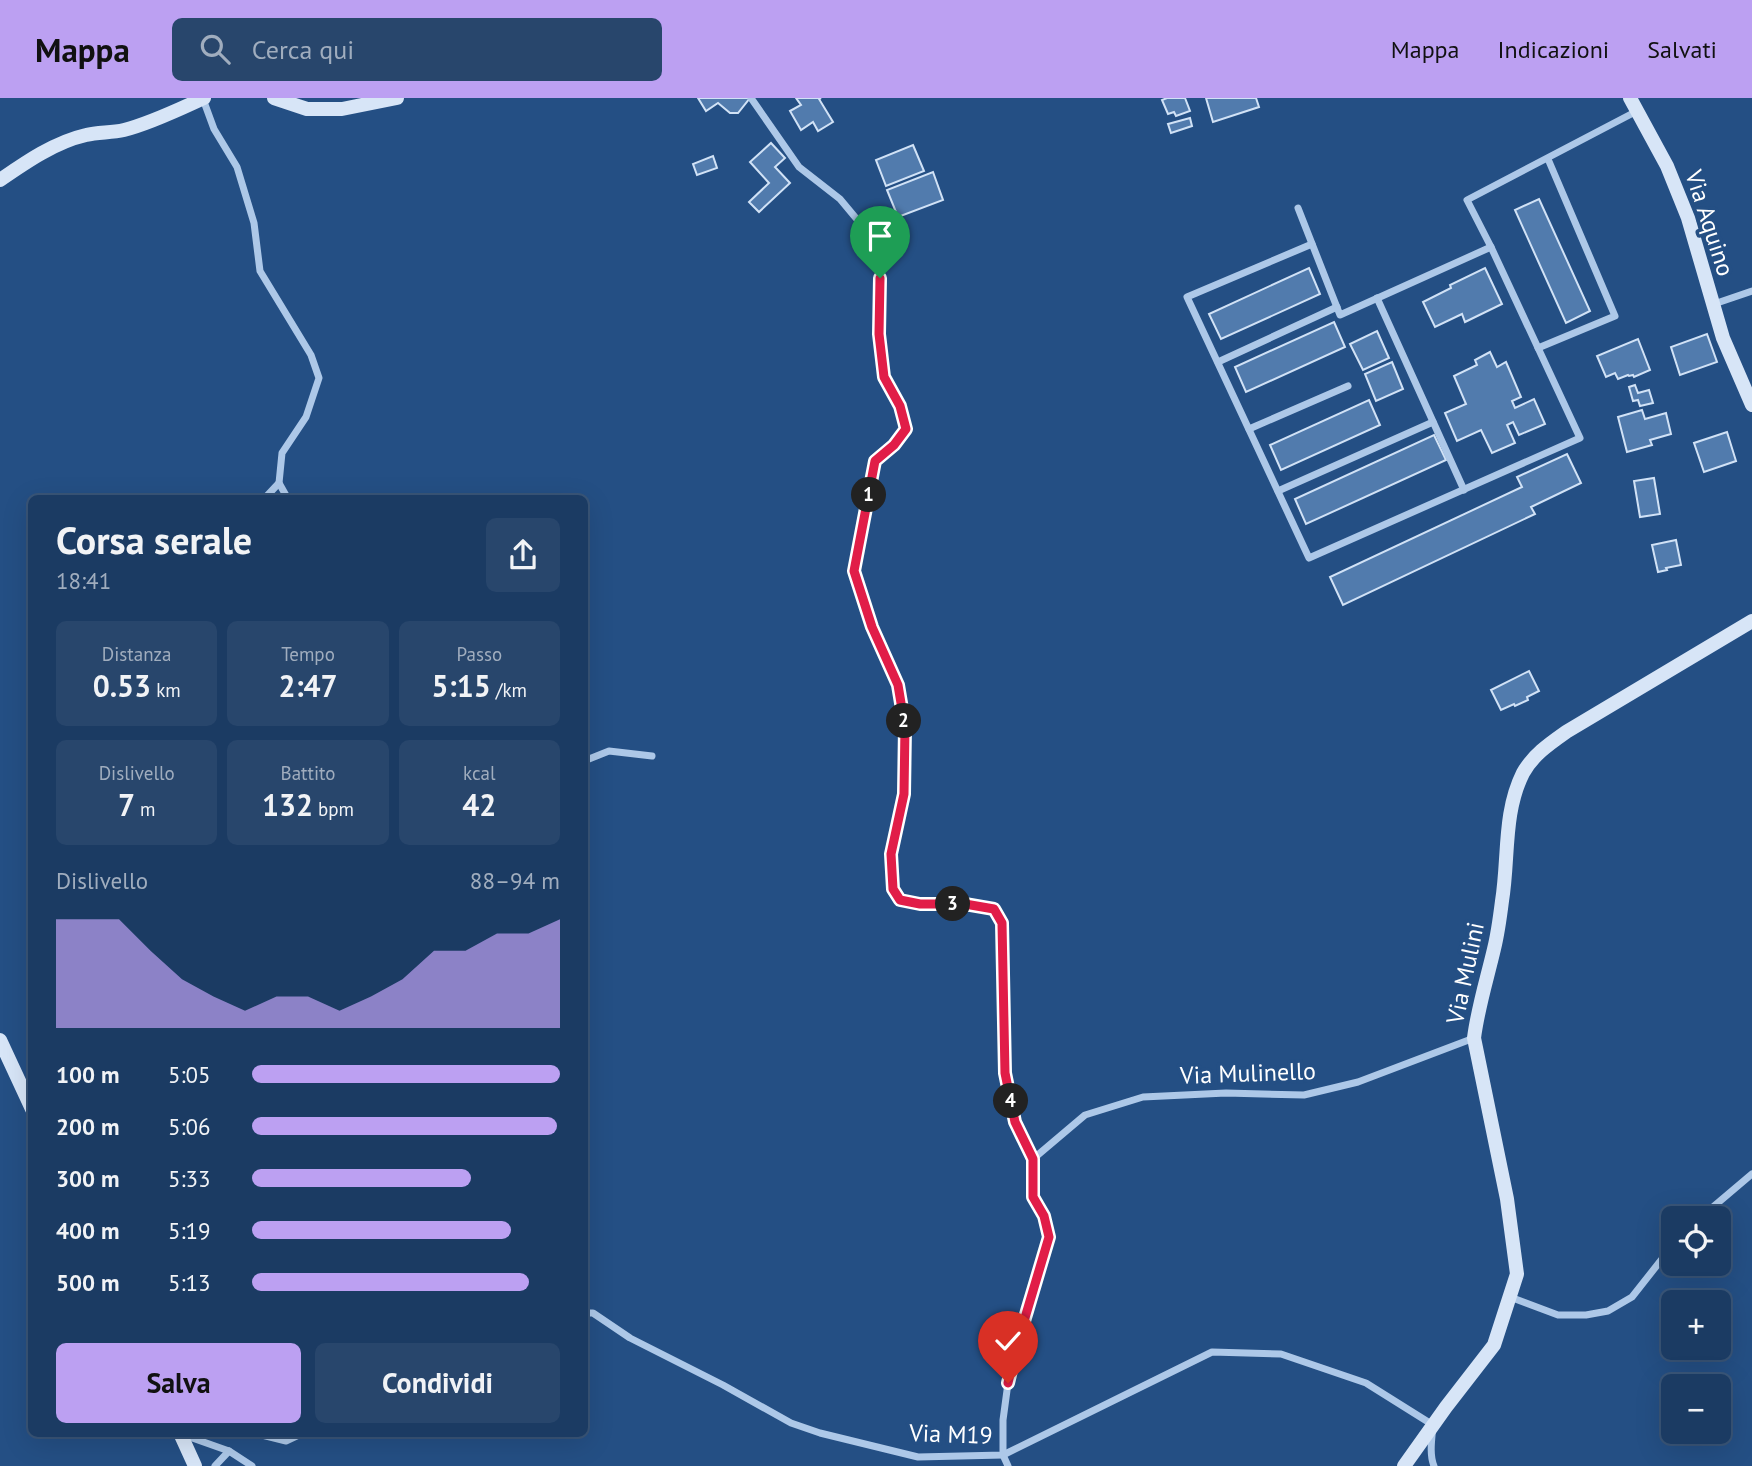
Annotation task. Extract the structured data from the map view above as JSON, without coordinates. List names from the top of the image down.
{
  "streets": {
    "street": [
      "Via Aquino",
      "Via Mulini",
      "Via Mulinello",
      "Via M19"
    ]
  },
  "crossings": [
    ["Via Mulini", "Via Mulinello"],
    ["Via Mulini", "Via M19"]
  ],
  "page": {
    "header": "Mappa",
    "search": "Cerca qui",
    "nav": ["Mappa", "Indicazioni", "Salvati"],
    "pins": [
      "1",
      "2",
      "3",
      "4"
    ],
    "heading": ["Corsa serale", "18:41"],
    "stats": [
      ["Distanza", "0.53 km"],
      ["Tempo", "2:47"],
      ["Passo", "5:15 /km"],
      ["Dislivello", "7 m"],
      ["Battito", "132 bpm"],
      ["kcal", "42"]
    ],
    "chart": ["Dislivello", "88–94 m"],
    "list": [
      {
        "name": "100 m",
        "note": "5:05"
      },
      {
        "name": "200 m",
        "note": "5:06"
      },
      {
        "name": "300 m",
        "note": "5:33"
      },
      {
        "name": "400 m",
        "note": "5:19"
      },
      {
        "name": "500 m",
        "note": "5:13"
      }
    ],
    "map_buttons": ["+", "−"],
    "buttons": ["Salva", "Condividi"]
  }
}
